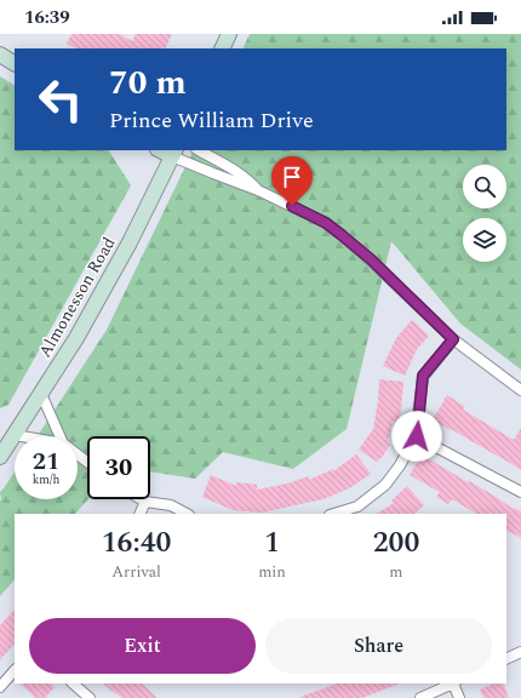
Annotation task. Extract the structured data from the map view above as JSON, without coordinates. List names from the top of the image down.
{
  "streets": {
    "main road": ["Almonesson Road"]
  },
  "page": {
    "status": "16:39",
    "turn": ["70 m", "Prince William Drive"],
    "speed": "21 km/h",
    "limit": "30",
    "eta": [
      "16:40",
      "Arrival",
      "1",
      "min",
      "200",
      "m"
    ],
    "buttons": ["Exit", "Share"]
  }
}
